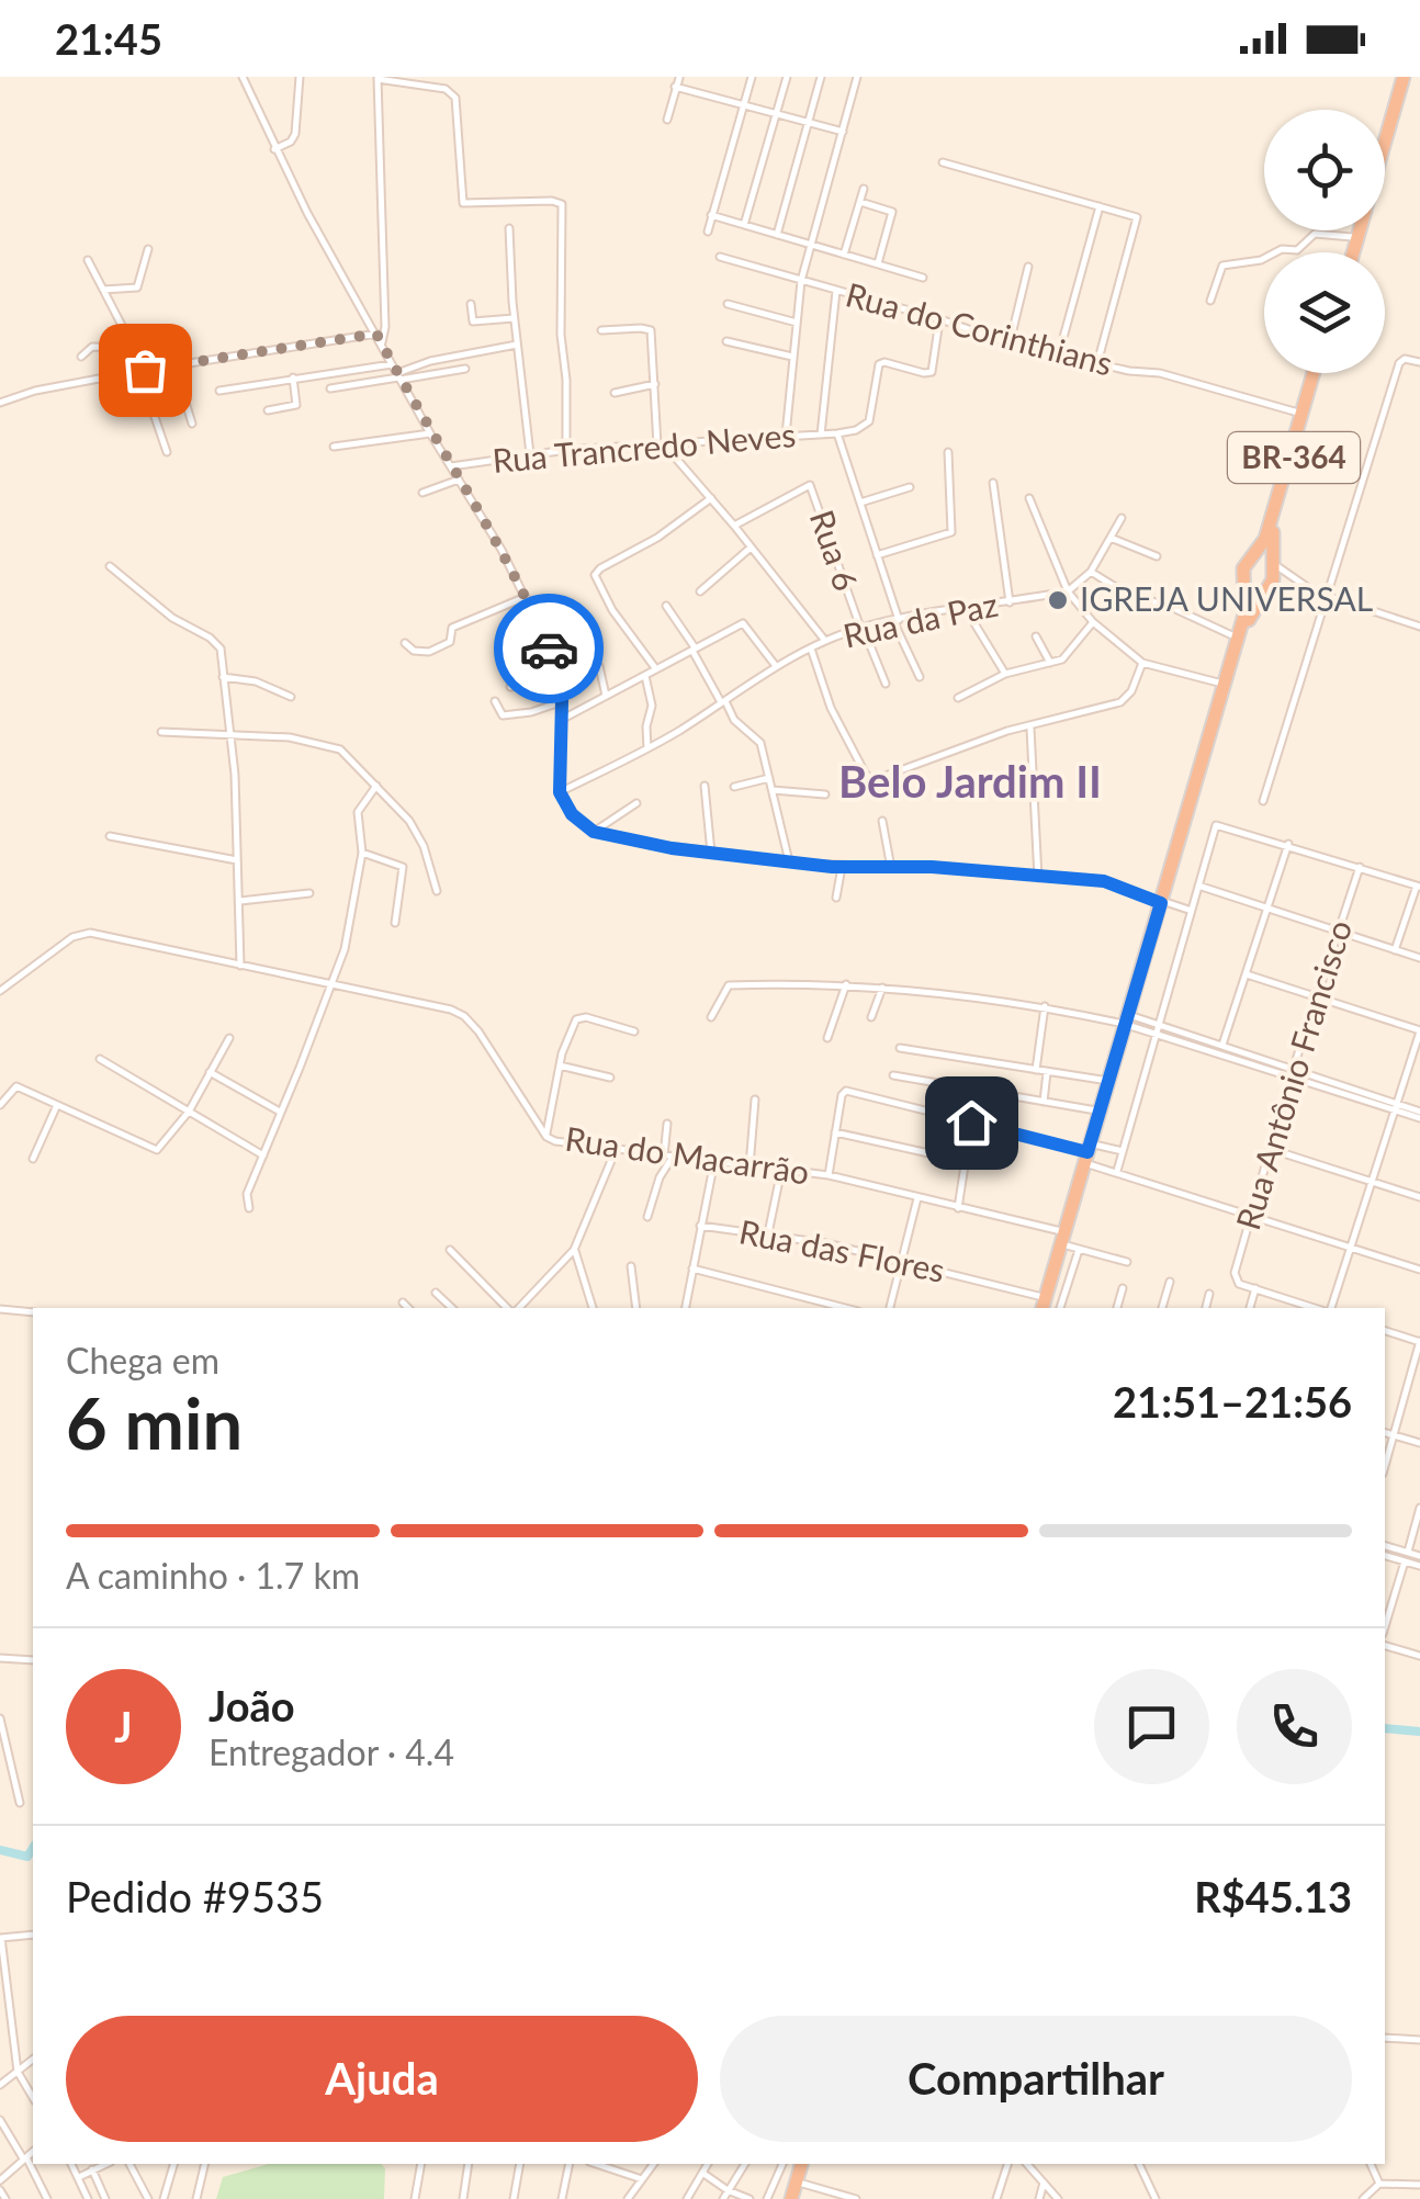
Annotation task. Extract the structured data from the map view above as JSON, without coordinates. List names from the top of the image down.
{
  "streets": {
    "highway": ["BR-364"],
    "street": [
      "Rua do Corinthians",
      "Rua Trancredo Neves",
      "Rua 6",
      "Rua da Paz",
      "Rua Antônio Francisco",
      "Rua do Macarrão",
      "Rua das Flores"
    ]
  },
  "crossings": [
    ["Rua do Corinthians", "BR-364"],
    ["BR-364", "Rua do Macarrão"],
    ["BR-364", "Rua das Flores"],
    ["Rua 6", "Rua da Paz"]
  ],
  "districts": ["Belo Jardim II"],
  "places": ["IGREJA UNIVERSAL"],
  "page": {
    "status": "21:45",
    "heading": ["6 min", "Chega em", "21:51–21:56"],
    "panel": [
      "João",
      "Entregador · 4.4",
      "Pedido #9535",
      "R$45.13"
    ],
    "bar": "A caminho · 1.7 km",
    "round": "J",
    "buttons": ["Ajuda", "Compartilhar"]
  }
}
